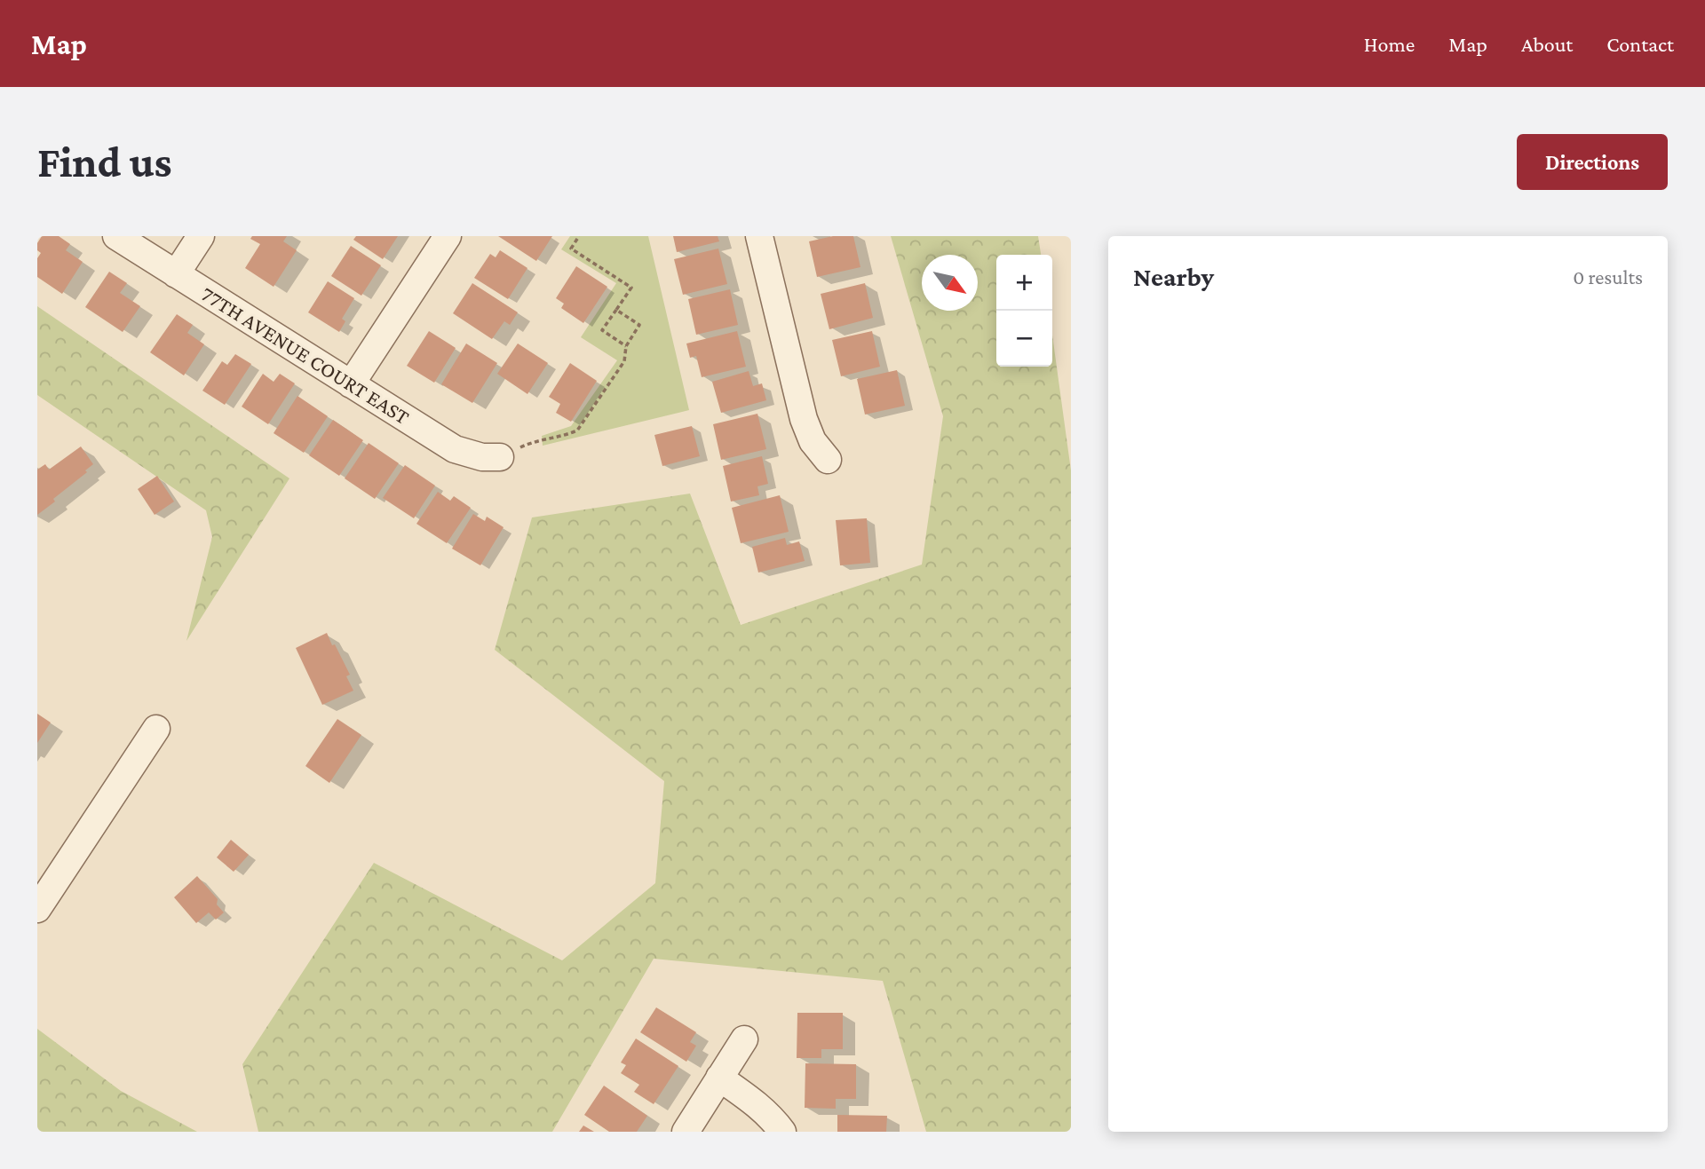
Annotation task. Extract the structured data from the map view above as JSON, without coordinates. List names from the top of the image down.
{
  "streets": {
    "street": ["77TH AVENUE COURT EAST"]
  },
  "north": "bottom right",
  "page": {
    "header": "Map",
    "nav": [
      "Home",
      "Map",
      "About",
      "Contact"
    ],
    "buttons": "Directions",
    "title": "Find us",
    "heading": ["Nearby", "0 results"],
    "map_buttons": ["+", "−"]
  }
}
